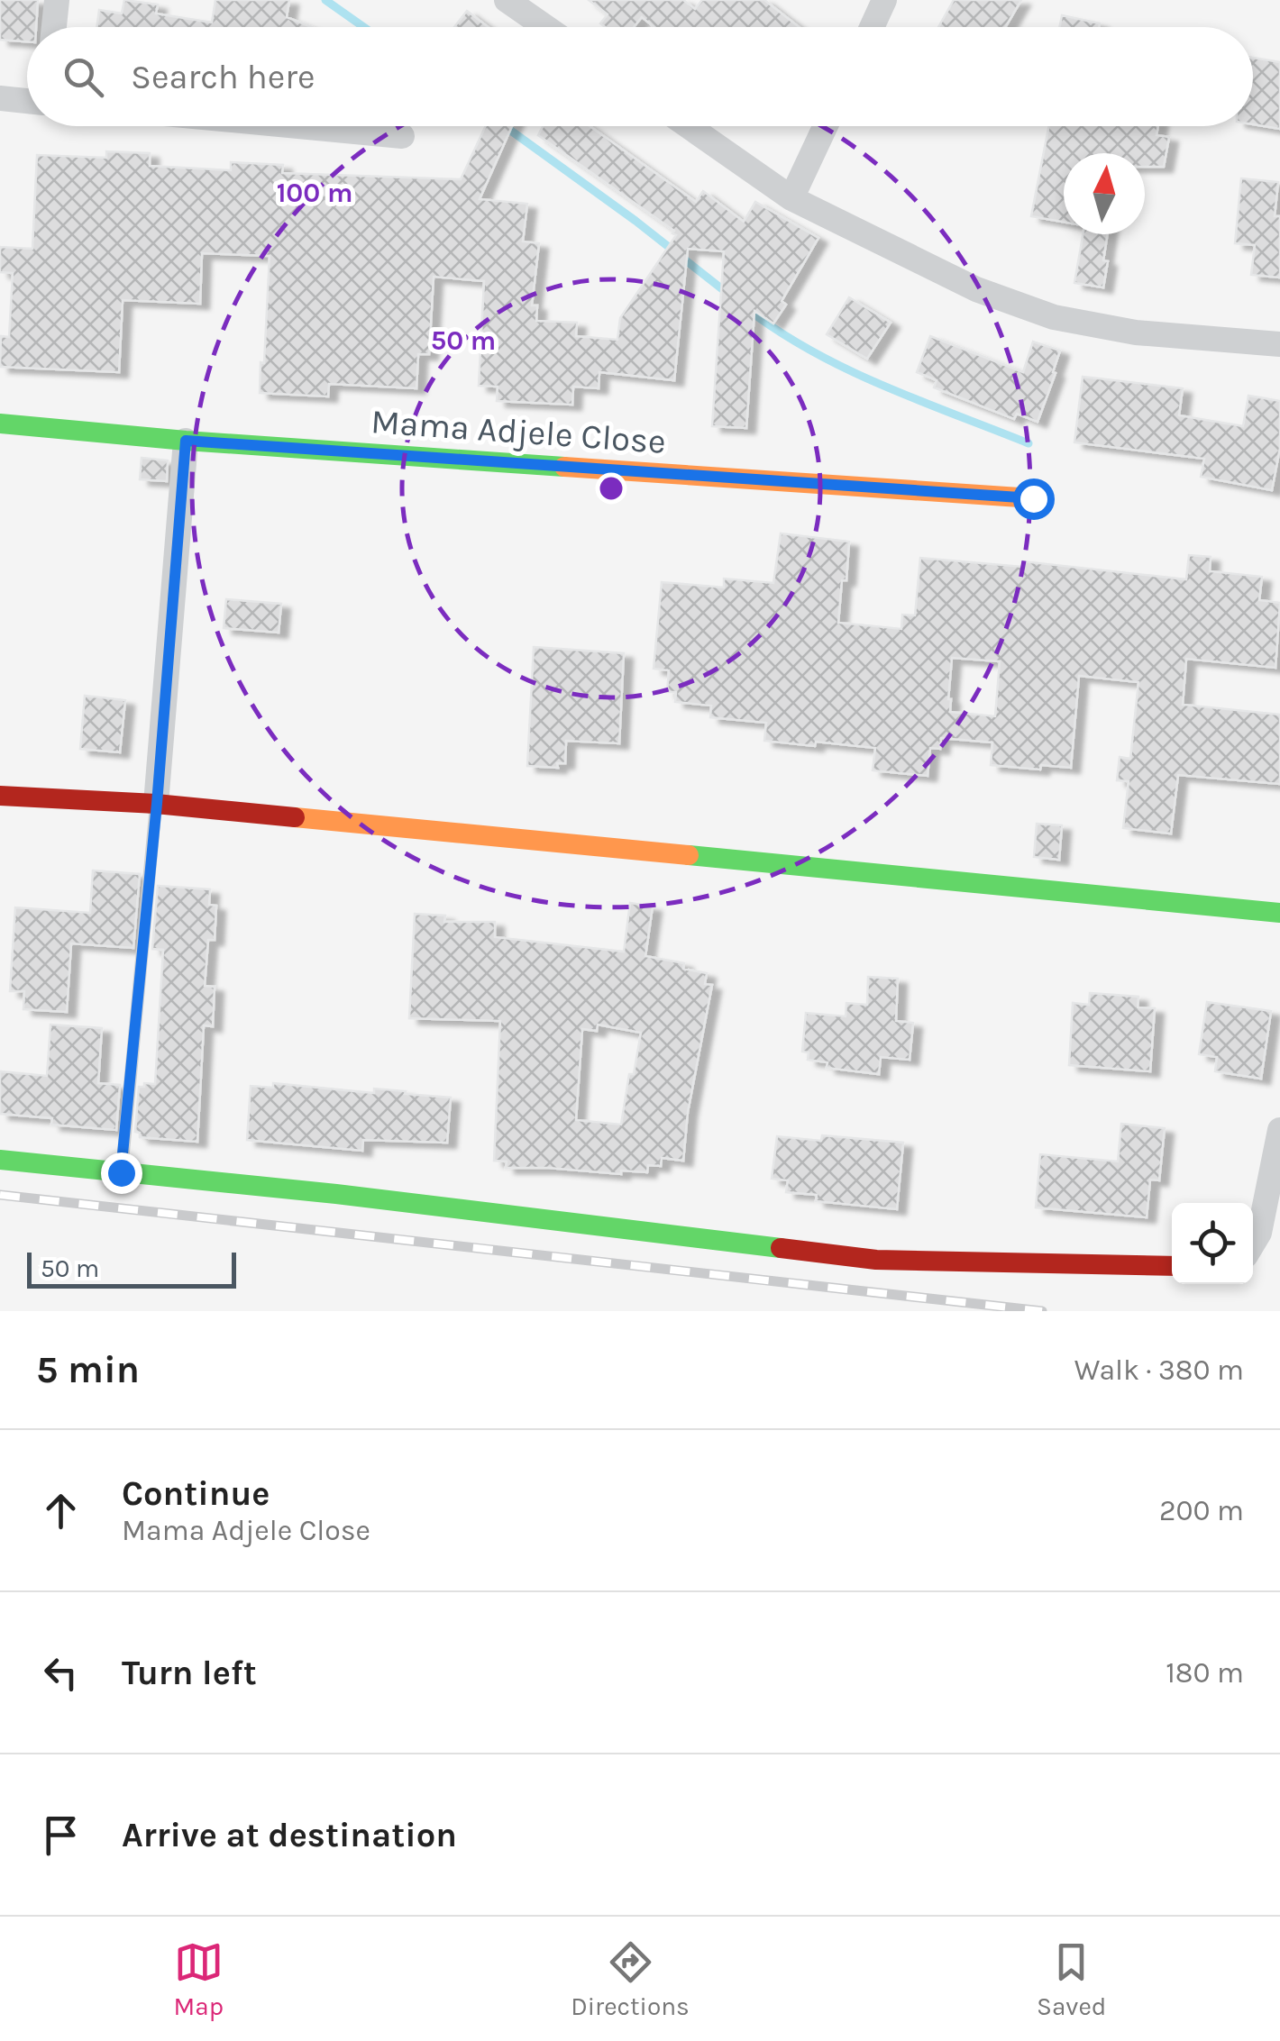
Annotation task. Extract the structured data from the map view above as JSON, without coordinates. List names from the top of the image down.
{
  "streets": {
    "street": ["Mama Adjele Close"]
  },
  "scale_bar": "50 m",
  "north": "top",
  "page": {
    "search": "Search here",
    "scale": "50 m",
    "heading": ["5 min", "Walk · 380 m"],
    "list": [
      ["Continue", "Mama Adjele Close", "200 m"],
      ["Turn left", "180 m"],
      "Arrive at destination"
    ],
    "nav": ["Map", "Directions", "Saved"]
  },
  "rings": ["100 m", "50 m"]
}
